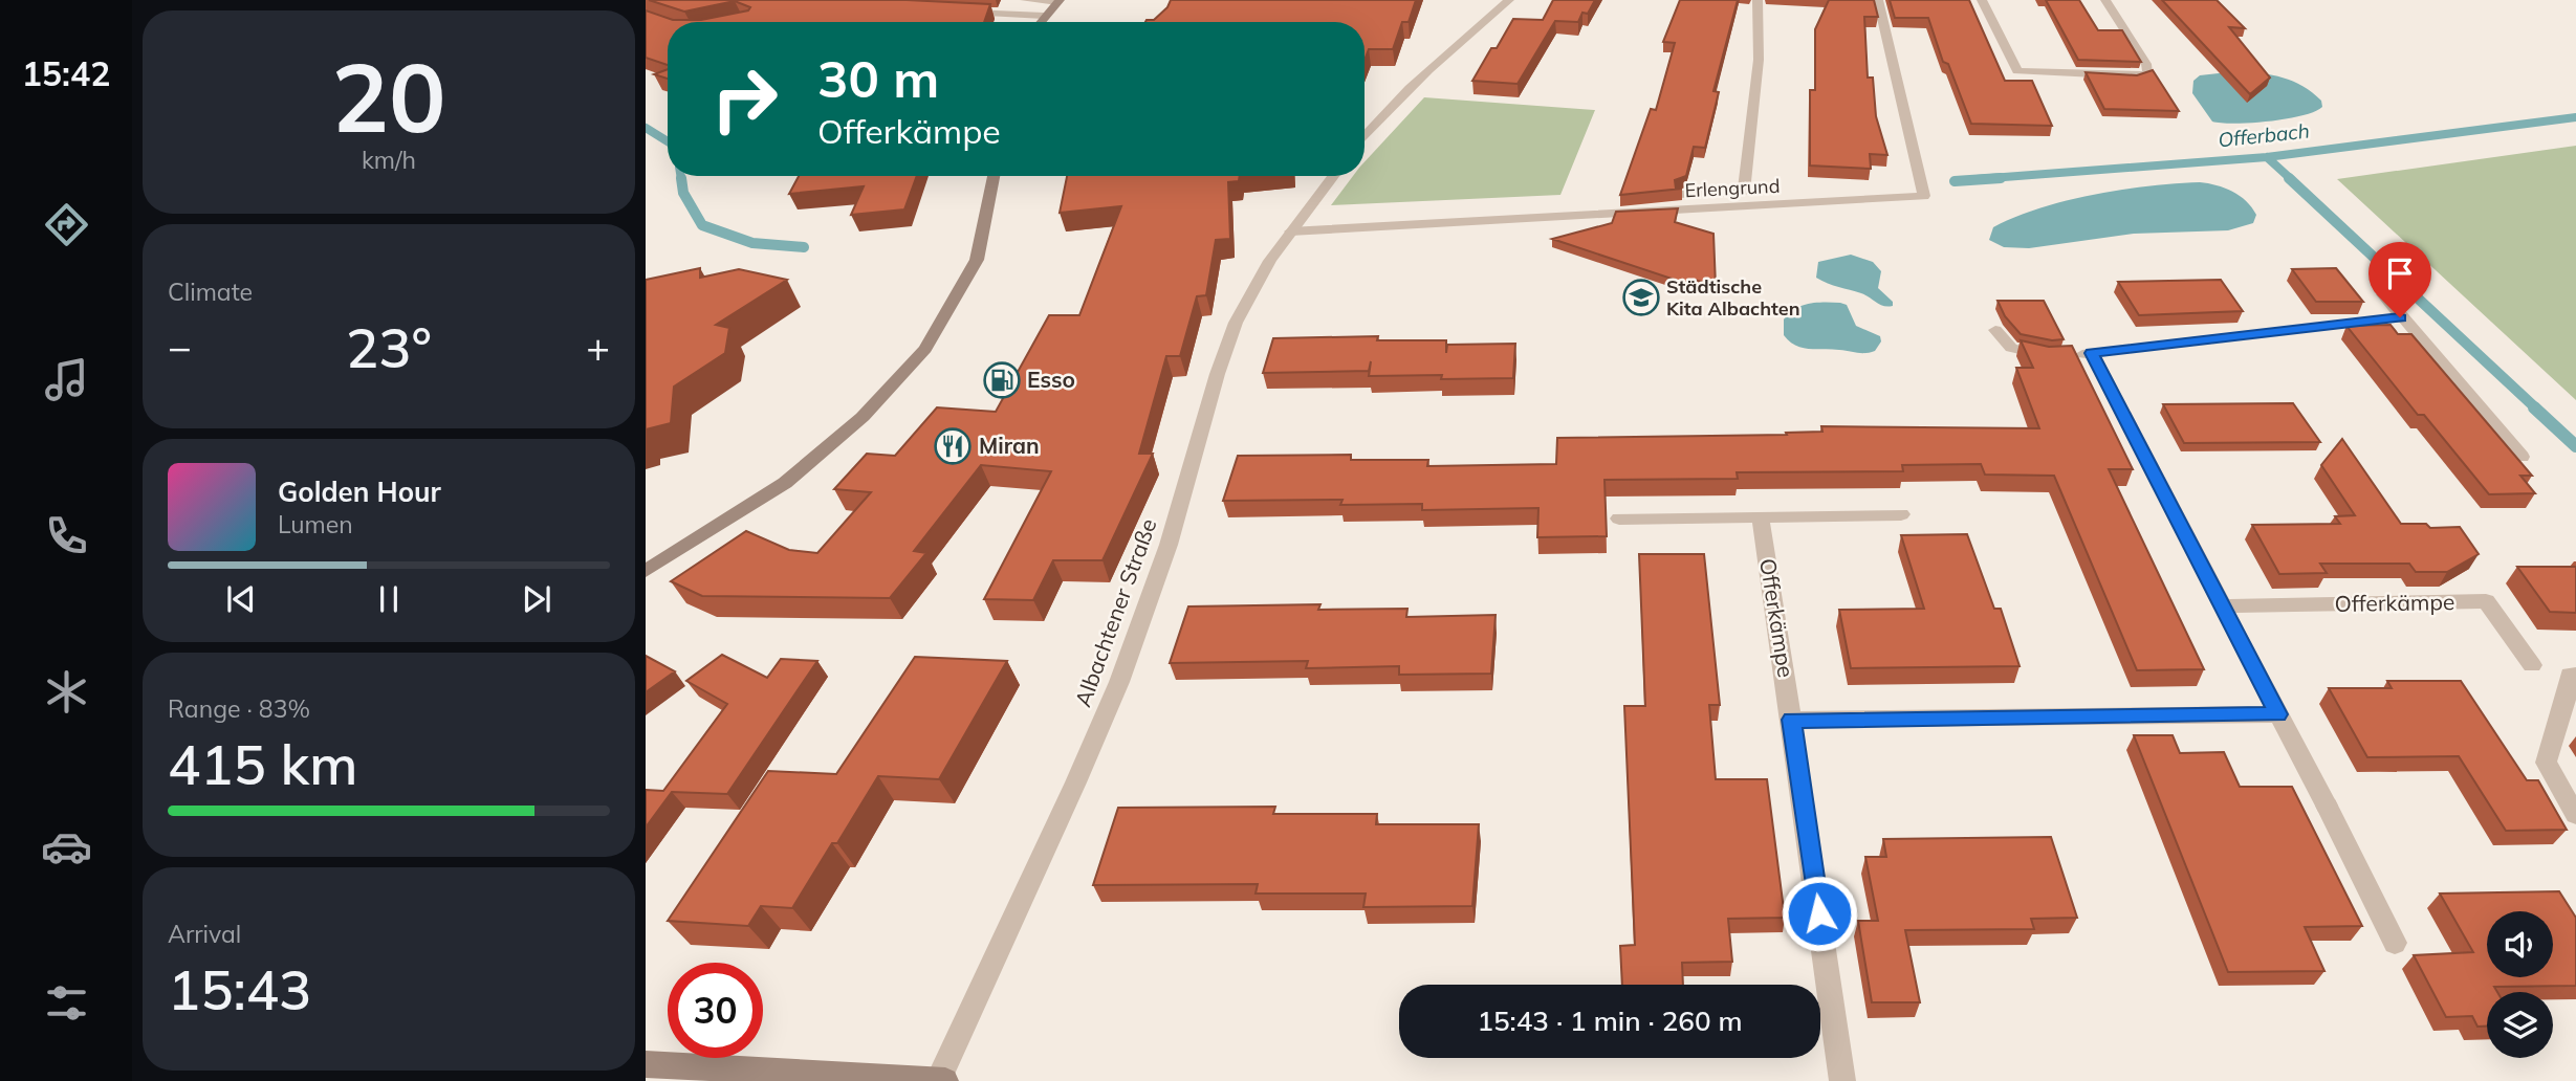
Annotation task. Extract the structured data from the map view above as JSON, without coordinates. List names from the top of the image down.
{
  "streets": {
    "street": ["Erlengrund", "Offerkämpe", "Albachtener Straße"]
  },
  "crossings": [
    ["Erlengrund", "Albachtener Straße"]
  ],
  "water": ["Offerbach"],
  "places": {
    "school or university": ["Städtische Kita Albachten"],
    "fuel station": ["Esso"],
    "restaurant": ["Miran"]
  },
  "page": {
    "tabs": "15:42",
    "tile": [
      ["20", "km/h"],
      "Climate",
      ["Range · 83%", "415 km"],
      ["Arrival", "15:43"]
    ],
    "turn": ["30 m", "Offerkämpe"],
    "heat": ["−", "23°", "+"],
    "song": ["Golden Hour", "Lumen"],
    "limit": "30",
    "trip": "15:43 · 1 min · 260 m"
  }
}
